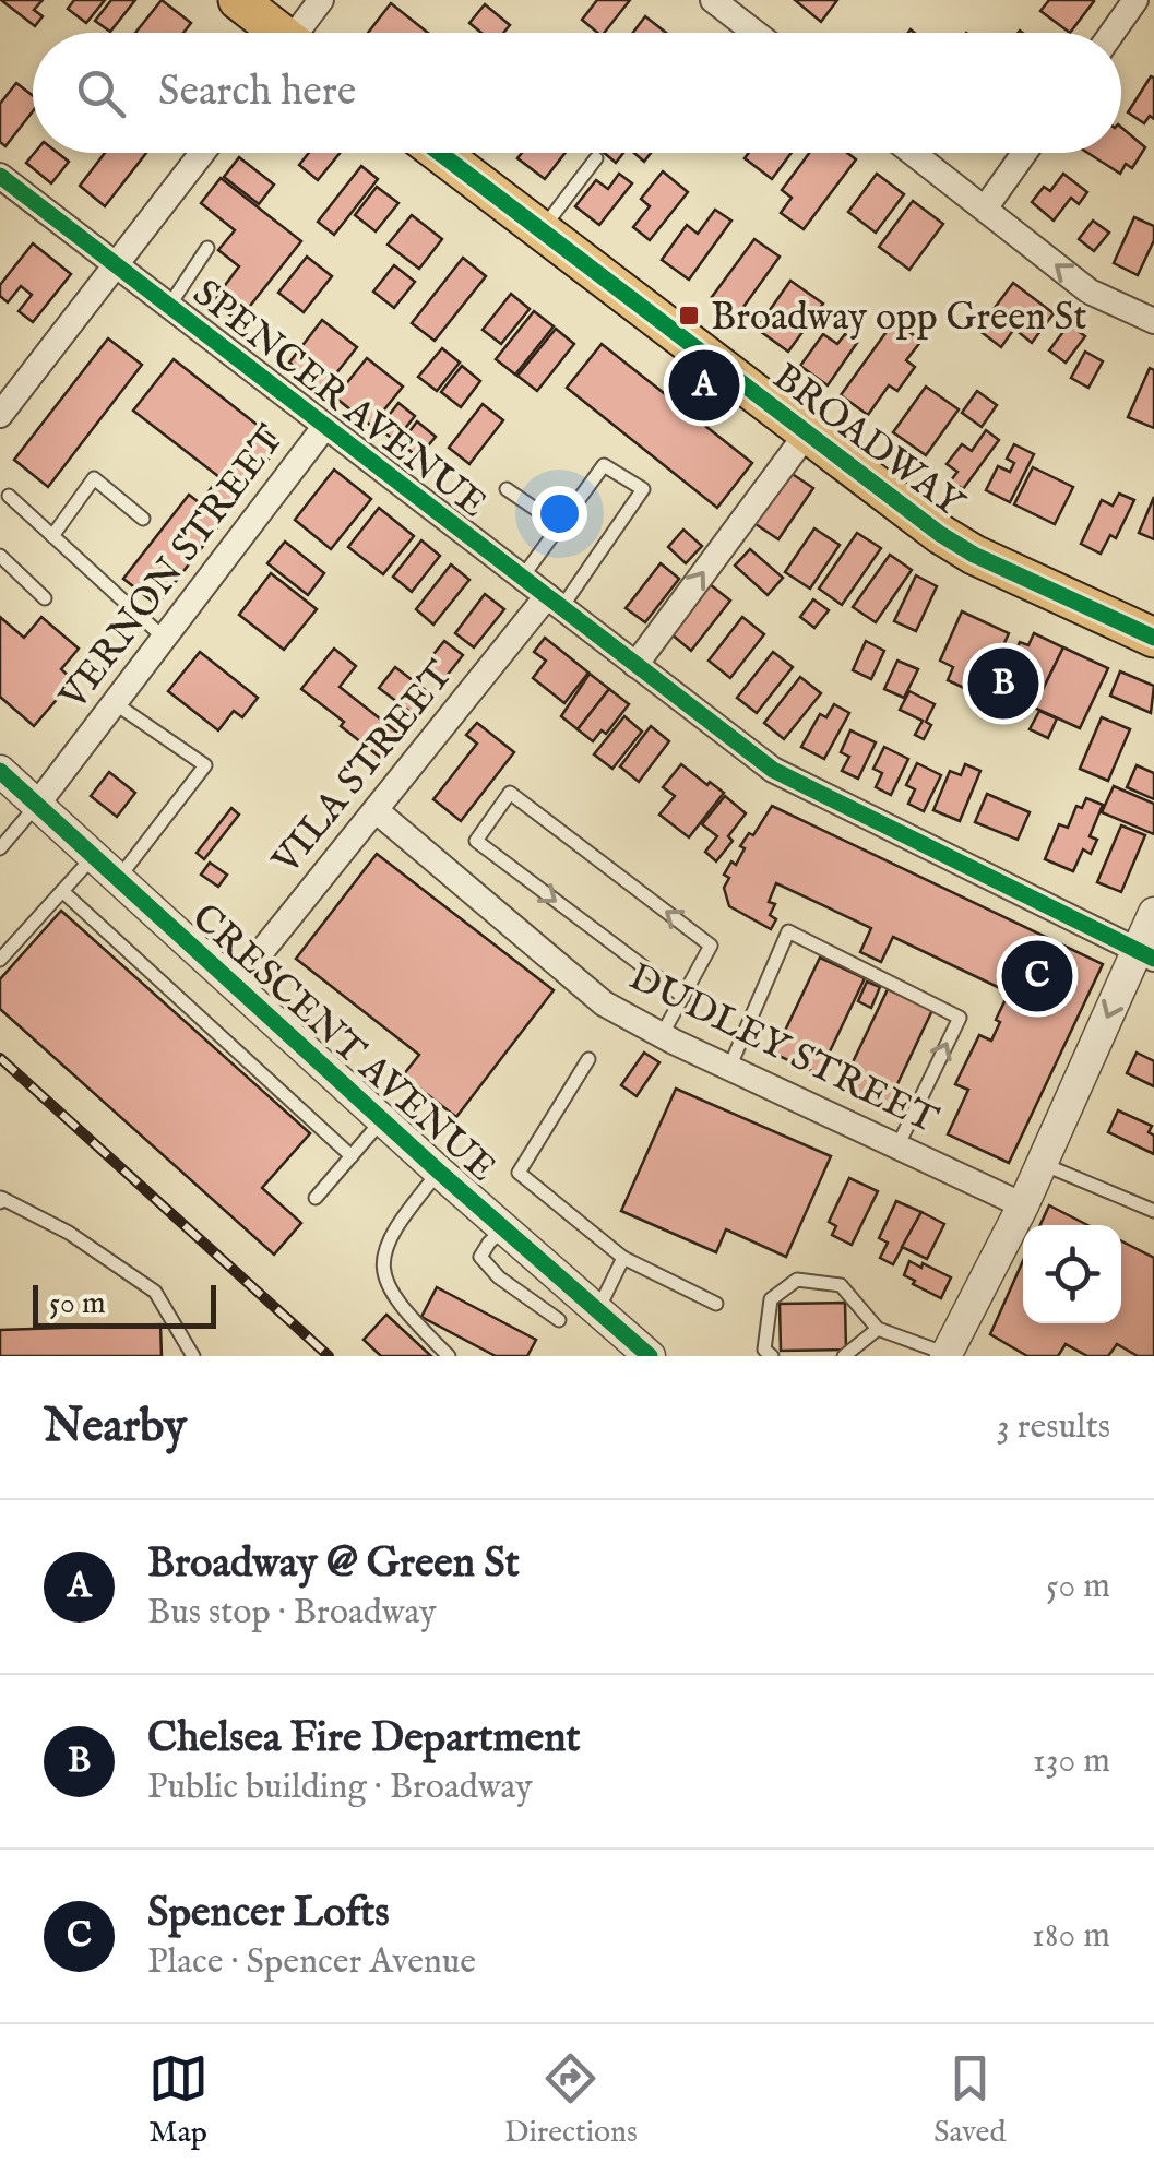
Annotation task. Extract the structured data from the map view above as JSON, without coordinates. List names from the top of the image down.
{
  "streets": {
    "main road": ["BROADWAY"],
    "street": [
      "SPENCER AVENUE",
      "VERNON STREET",
      "VILA STREET",
      "CRESCENT AVENUE",
      "DUDLEY STREET"
    ]
  },
  "crossings": [
    ["SPENCER AVENUE", "VERNON STREET"],
    ["SPENCER AVENUE", "VILA STREET"],
    ["VERNON STREET", "CRESCENT AVENUE"],
    ["VILA STREET", "CRESCENT AVENUE"],
    ["VILA STREET", "DUDLEY STREET"]
  ],
  "places": {
    "transit": ["Broadway opp Green St"]
  },
  "scale_bar": "50 m",
  "page": {
    "search": "Search here",
    "pins": ["A", "B", "C"],
    "scale": "50 m",
    "heading": ["Nearby", "3 results"],
    "list": [
      {
        "mark": "A",
        "name": "Broadway @ Green St",
        "note": "Bus stop · Broadway",
        "value": "50 m"
      },
      {
        "mark": "B",
        "name": "Chelsea Fire Department",
        "note": "Public building · Broadway",
        "value": "130 m"
      },
      {
        "mark": "C",
        "name": "Spencer Lofts",
        "note": "Place · Spencer Avenue",
        "value": "180 m"
      }
    ],
    "nav": ["Map", "Directions", "Saved"]
  }
}
